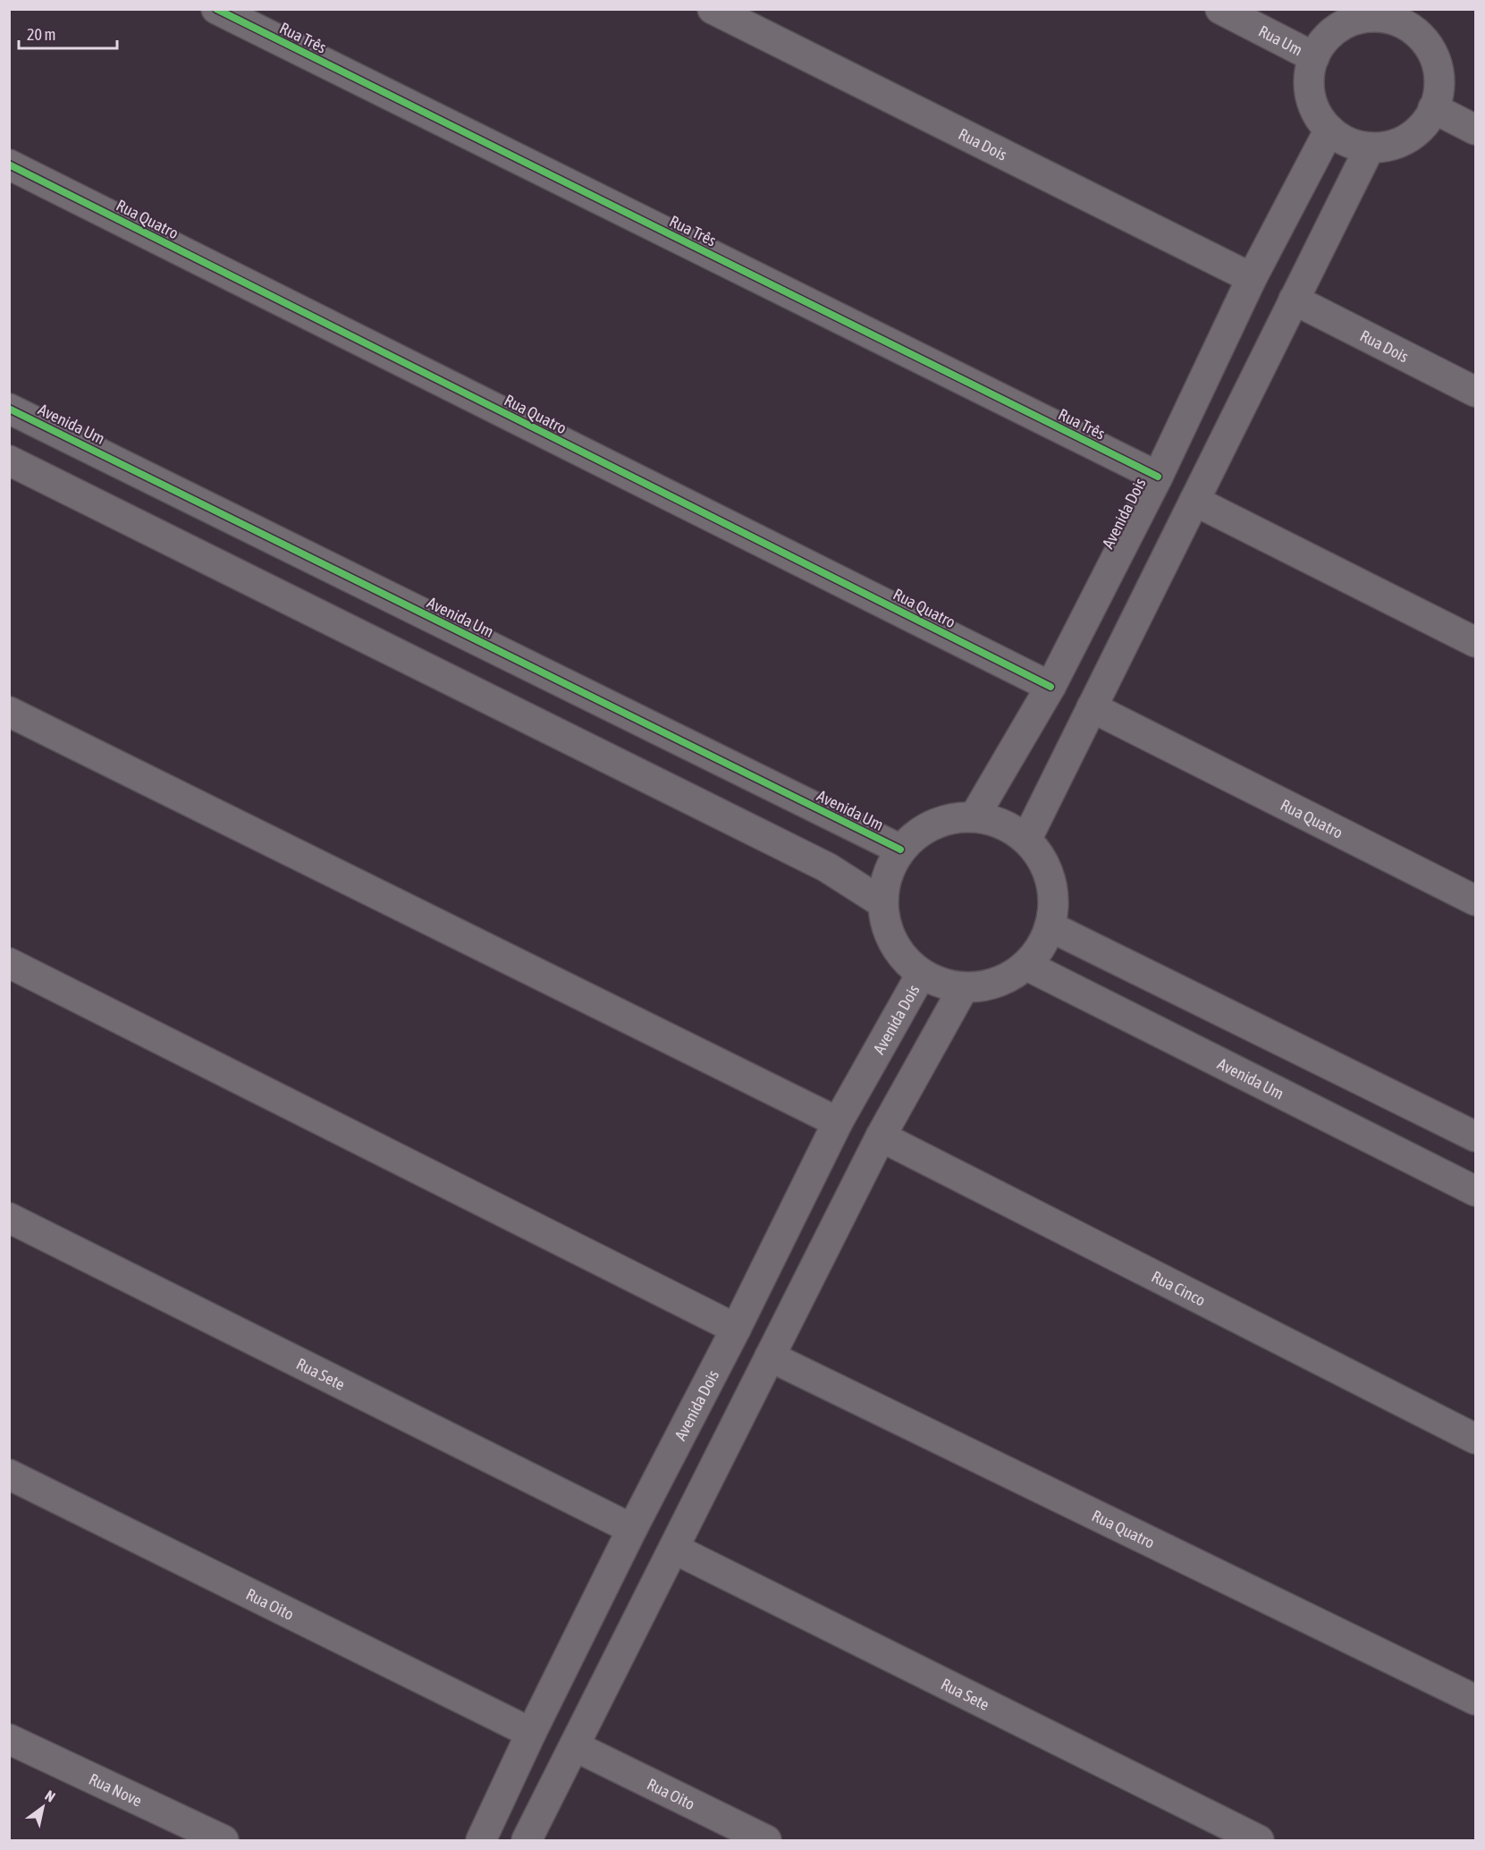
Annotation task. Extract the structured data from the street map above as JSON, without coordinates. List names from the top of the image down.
{
  "streets": {
    "street": [
      "Rua Três",
      "Rua Um",
      "Rua Dois",
      "Rua Quatro",
      "Avenida Um",
      "Avenida Dois",
      "Rua Cinco",
      "Rua Sete",
      "Rua Oito",
      "Rua Nove"
    ]
  },
  "crossings": [
    ["Rua Três", "Avenida Dois"],
    ["Rua Um", "Avenida Dois"],
    ["Rua Dois", "Avenida Dois"],
    ["Rua Quatro", "Avenida Dois"],
    ["Avenida Um", "Avenida Dois"],
    ["Avenida Dois", "Rua Sete"],
    ["Avenida Dois", "Rua Oito"]
  ],
  "scale_bar": "20 m",
  "north": "top right"
}
